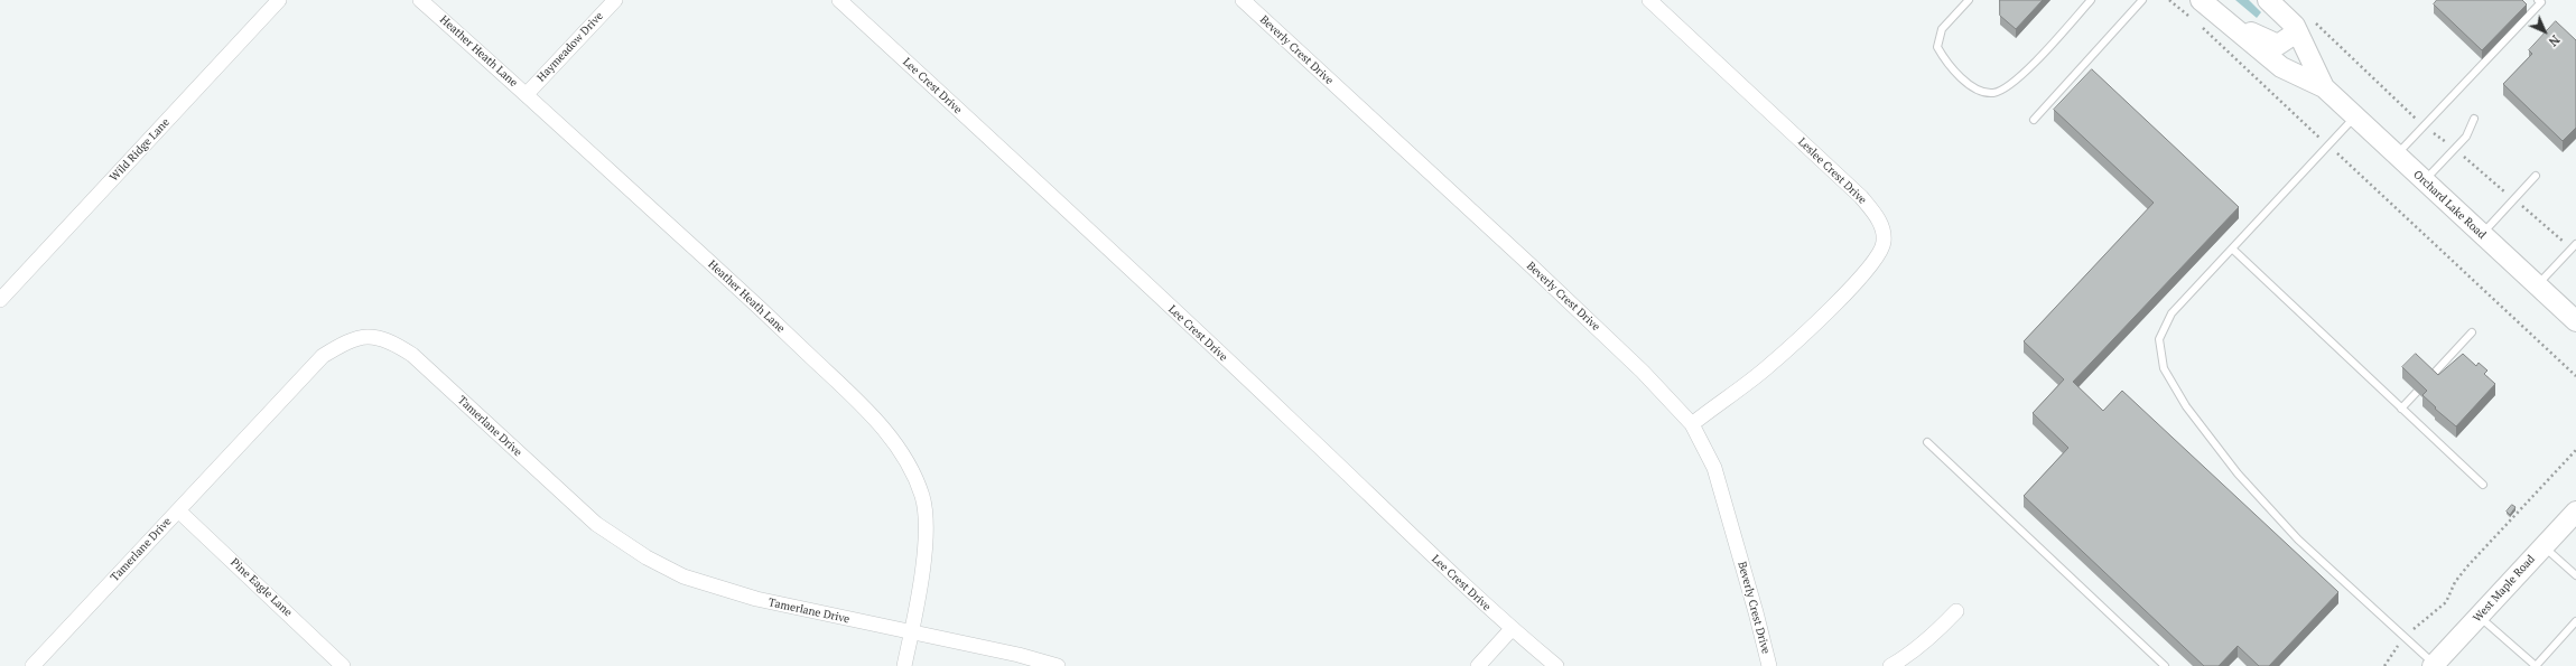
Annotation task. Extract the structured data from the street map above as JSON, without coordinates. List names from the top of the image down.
{
  "streets": {
    "main road": ["Orchard Lake Road", "West Maple Road"],
    "street": [
      "Haymeadow Drive",
      "Beverly Crest Drive",
      "Heather Heath Lane",
      "Lee Crest Drive",
      "Wild Ridge Lane",
      "Leslee Crest Drive",
      "Tamerlane Drive",
      "Pine Eagle Lane"
    ]
  },
  "crossings": [
    ["Haymeadow Drive", "Heather Heath Lane"],
    ["Beverly Crest Drive", "Leslee Crest Drive"],
    ["Heather Heath Lane", "Tamerlane Drive"],
    ["Tamerlane Drive", "Pine Eagle Lane"]
  ],
  "north": "bottom right"
}
